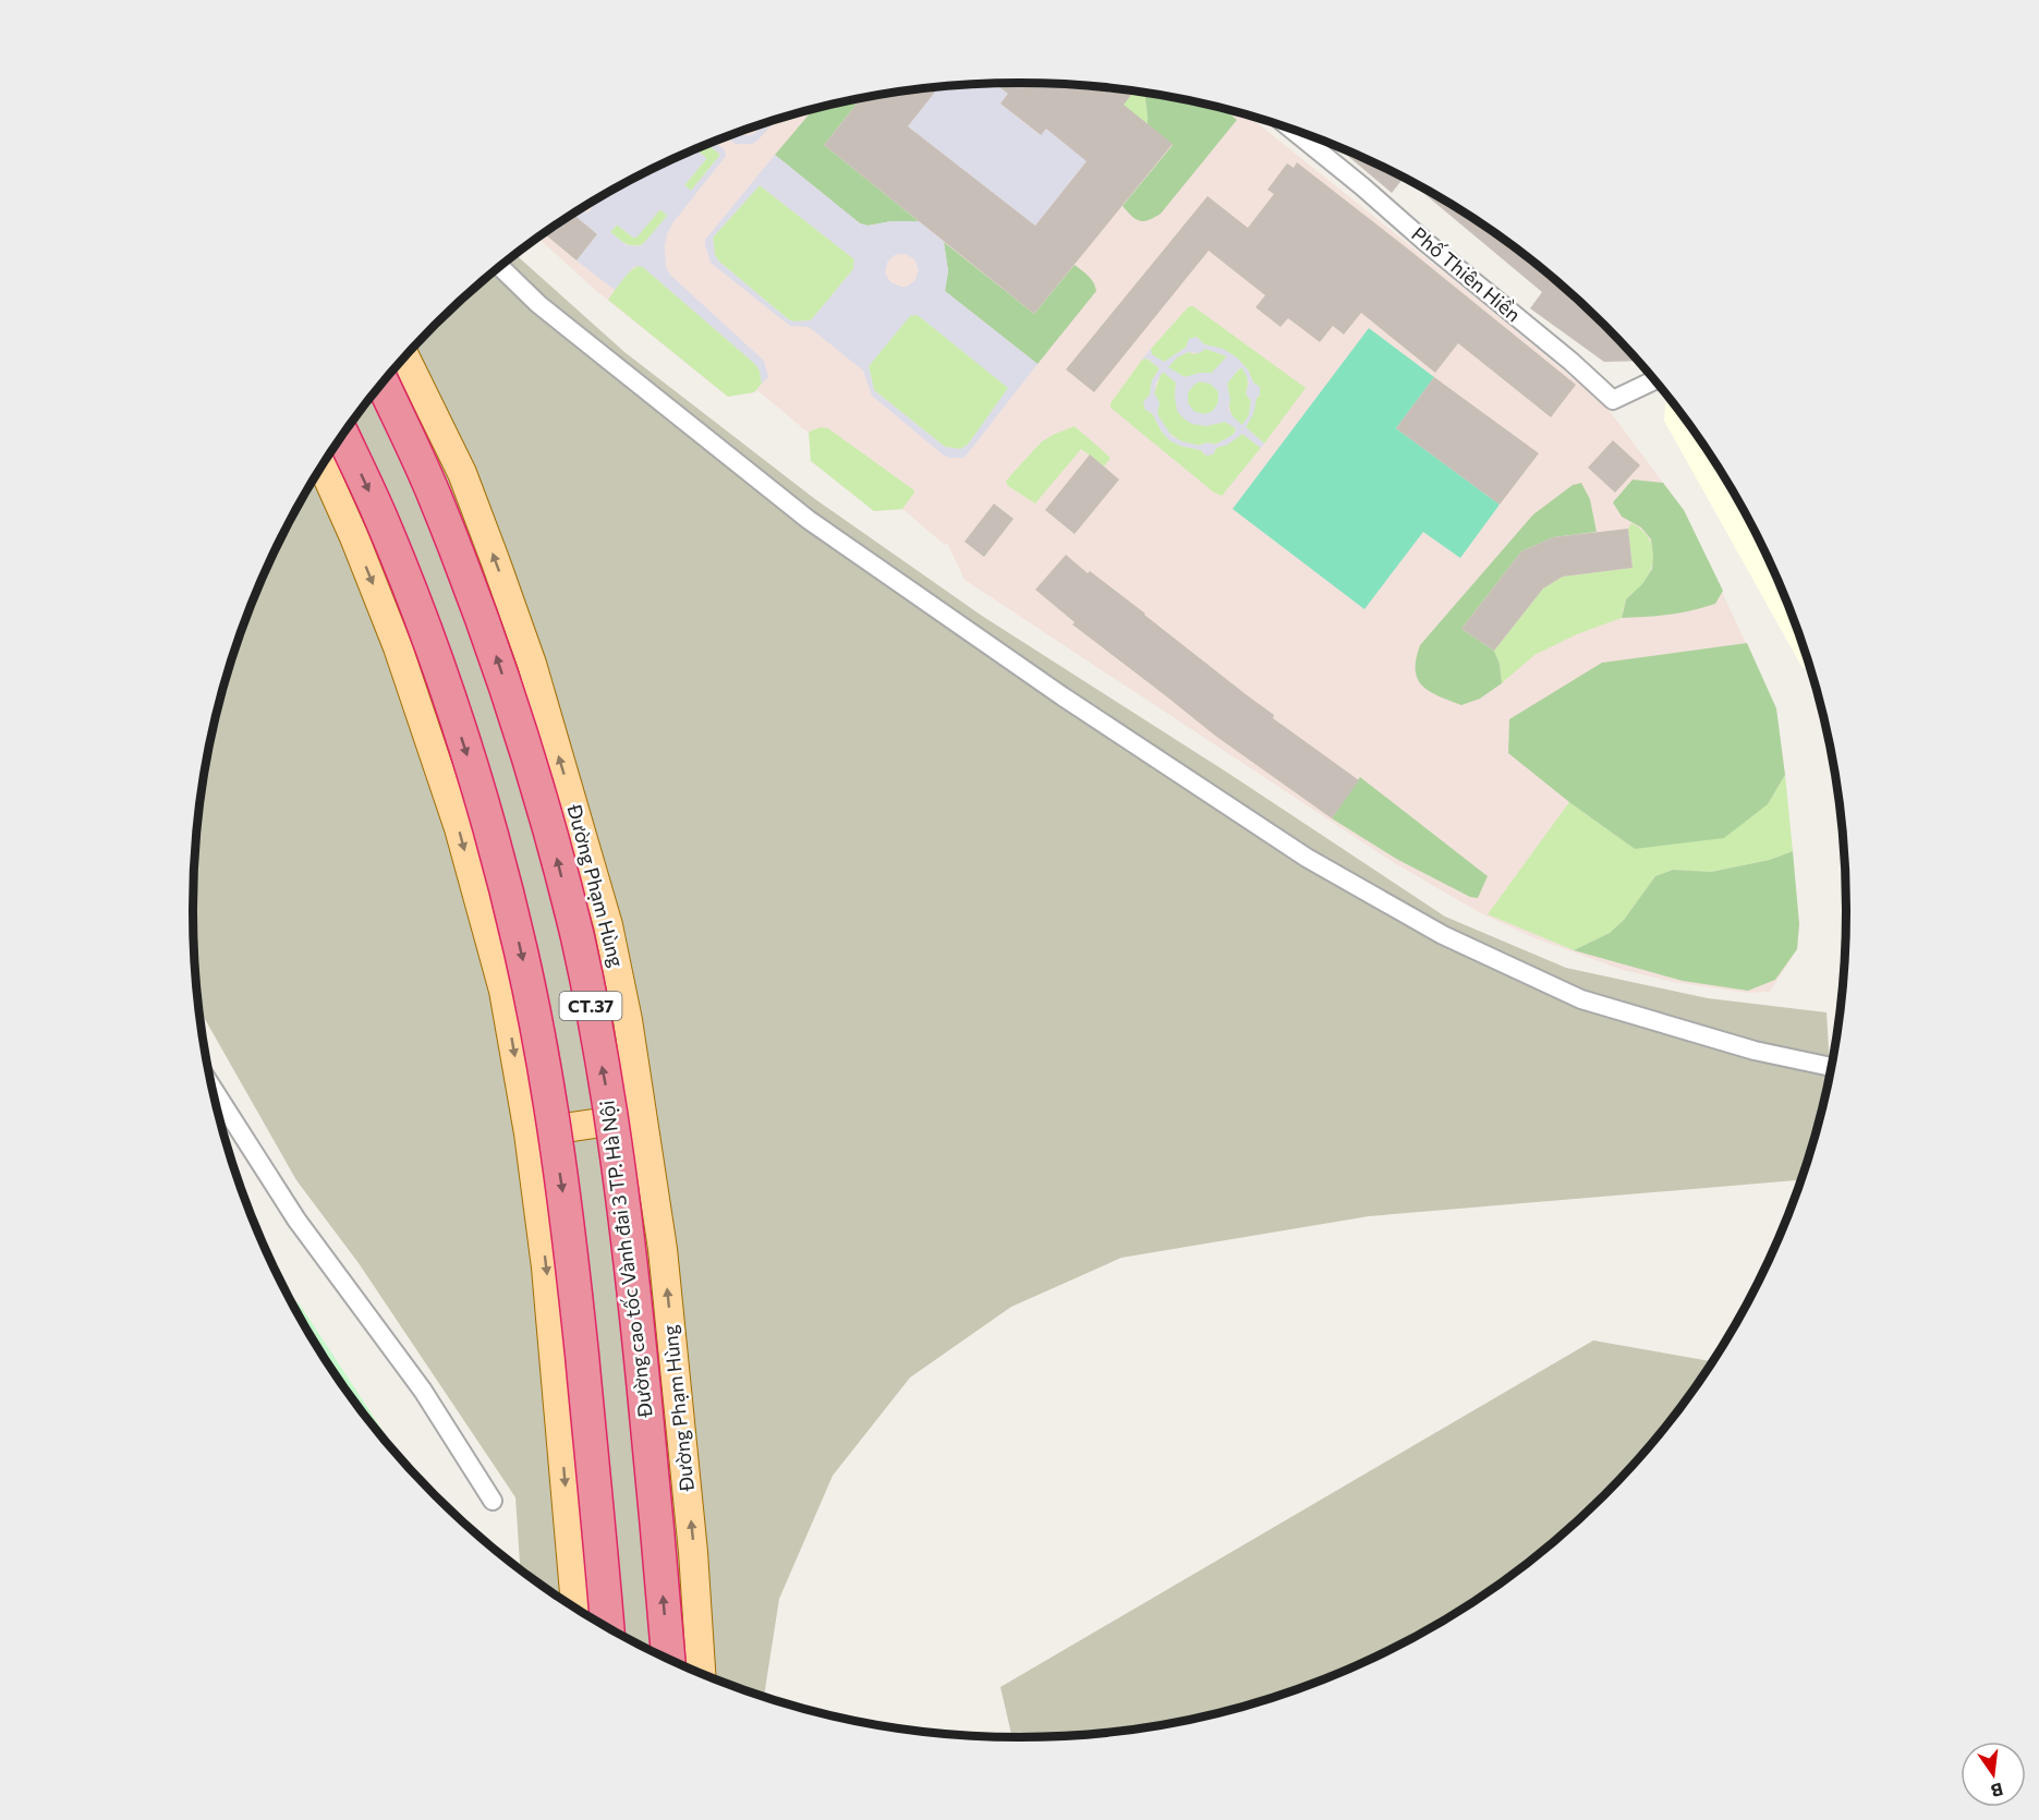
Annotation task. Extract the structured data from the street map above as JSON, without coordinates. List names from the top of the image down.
{
  "streets": {
    "highway": ["CT.37", "Đường cao tốc Vành đai 3 TP. Hà Nội"],
    "main road": ["Đường Phạm Hùng"],
    "street": ["Phố Thiên Hiền"]
  },
  "north": "bottom"
}
